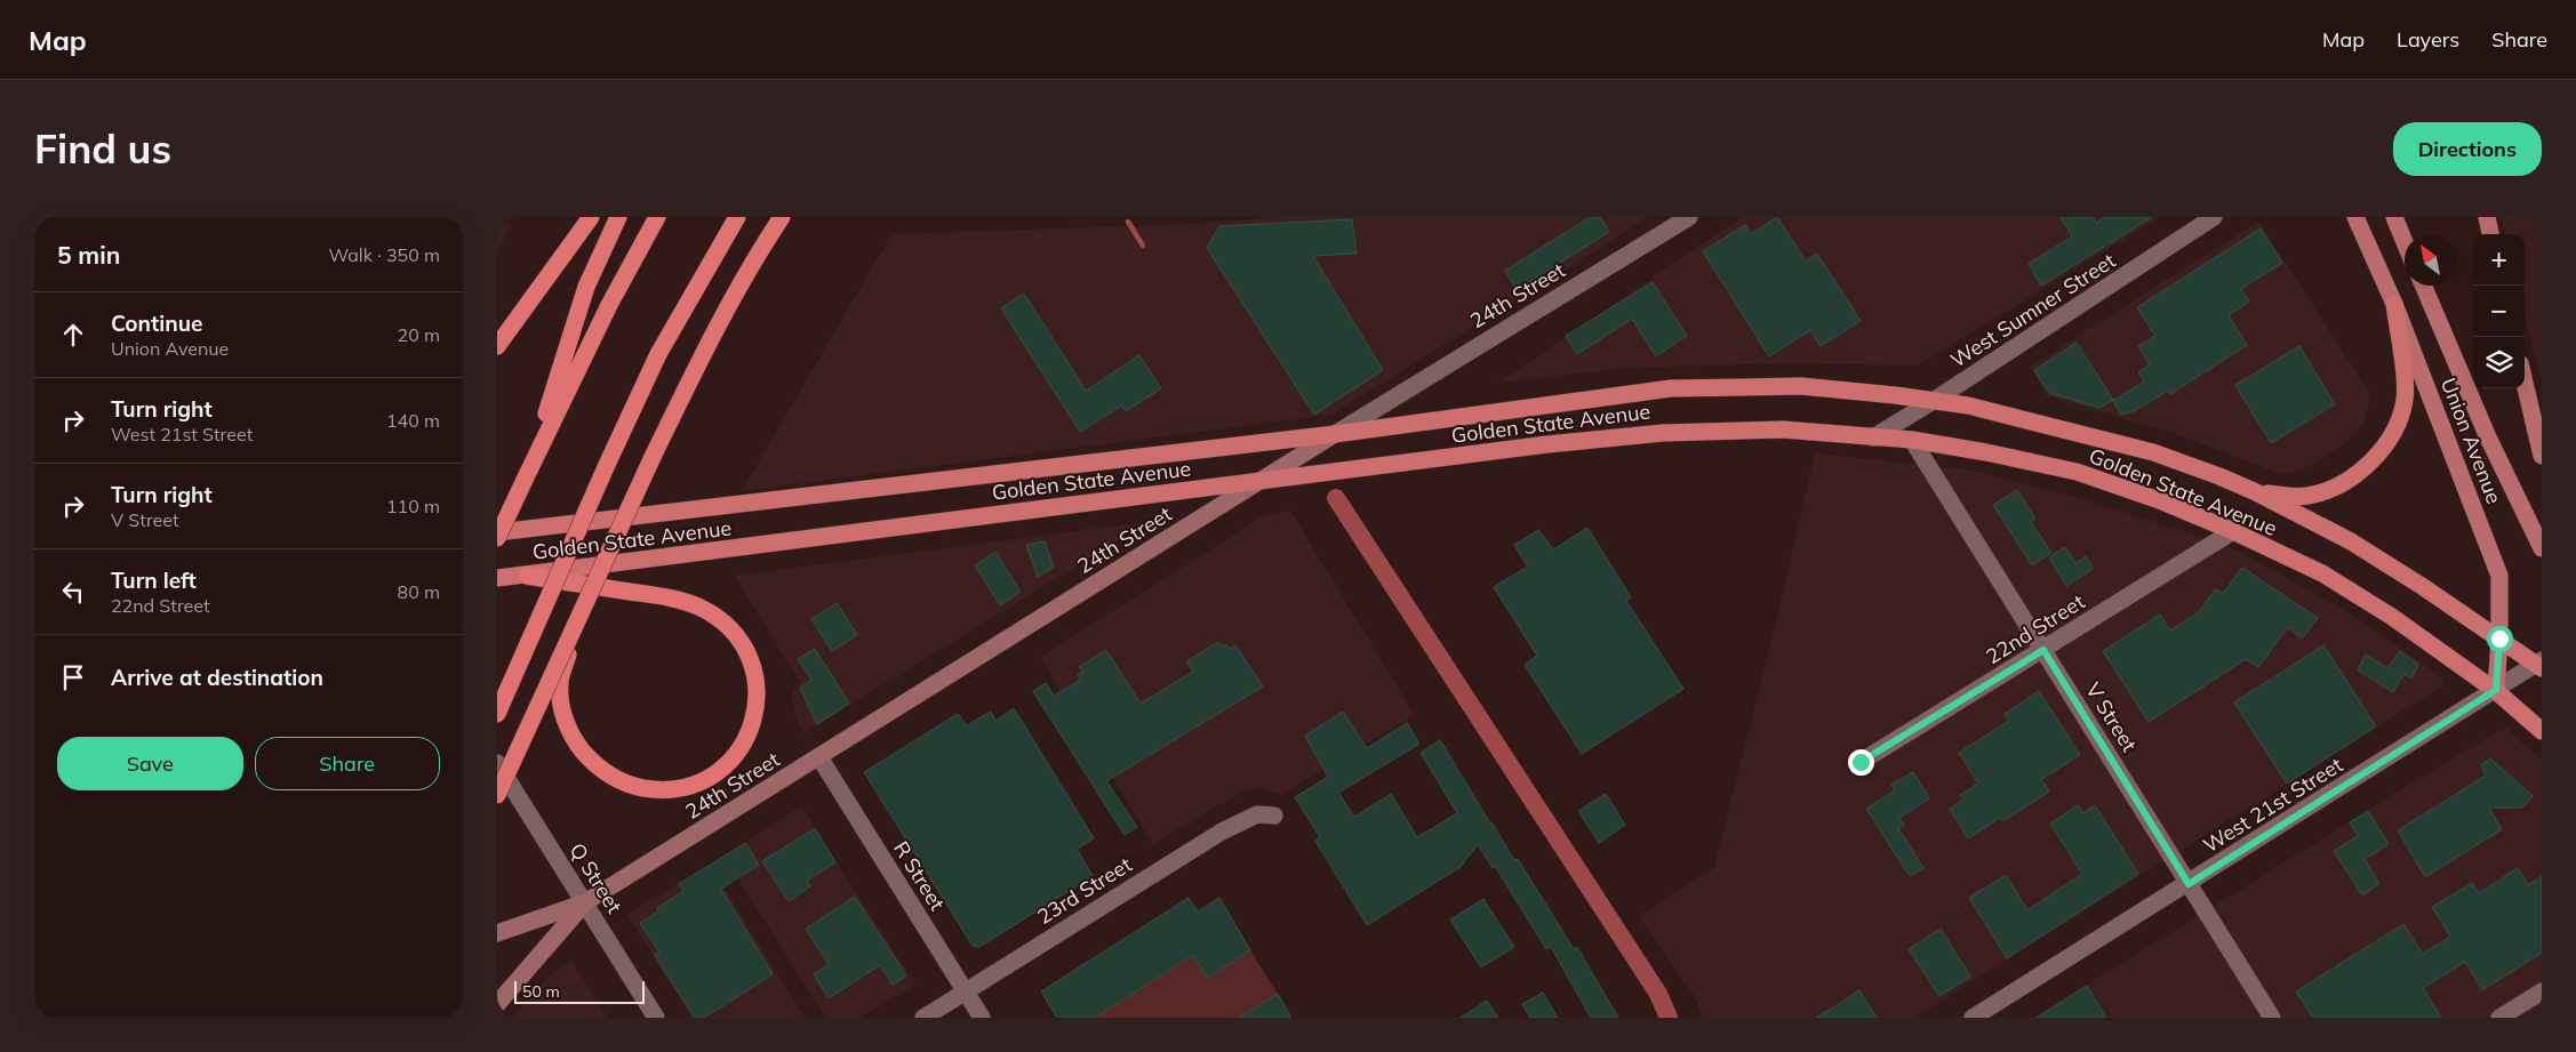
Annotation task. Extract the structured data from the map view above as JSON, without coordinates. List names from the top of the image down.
{
  "streets": {
    "highway": ["Golden State Avenue"],
    "main road": ["24th Street", "Union Avenue"],
    "street": [
      "West Sumner Street",
      "22nd Street",
      "V Street",
      "West 21st Street",
      "R Street",
      "Q Street",
      "23rd Street"
    ]
  },
  "crossings": [
    ["24th Street", "Golden State Avenue"],
    ["24th Street", "R Street"],
    ["24th Street", "Q Street"],
    ["West Sumner Street", "Golden State Avenue"],
    ["Golden State Avenue", "Union Avenue"],
    ["Golden State Avenue", "22nd Street"],
    ["Golden State Avenue", "V Street"],
    ["Golden State Avenue", "West 21st Street"],
    ["Union Avenue", "West 21st Street"],
    ["22nd Street", "V Street"],
    ["V Street", "West 21st Street"],
    ["R Street", "23rd Street"]
  ],
  "scale_bar": "50 m",
  "north": "top left",
  "page": {
    "header": "Map",
    "nav": ["Map", "Layers", "Share"],
    "buttons": [
      "Directions",
      ["Save", "Share"]
    ],
    "title": "Find us",
    "heading": ["5 min", "Walk · 350 m"],
    "map_buttons": ["+", "−"],
    "list": [
      ["Continue", "Union Avenue", "20 m"],
      ["Turn right", "West 21st Street", "140 m"],
      ["Turn right", "V Street", "110 m"],
      ["Turn left", "22nd Street", "80 m"],
      "Arrive at destination"
    ],
    "scale": "50 m"
  }
}
